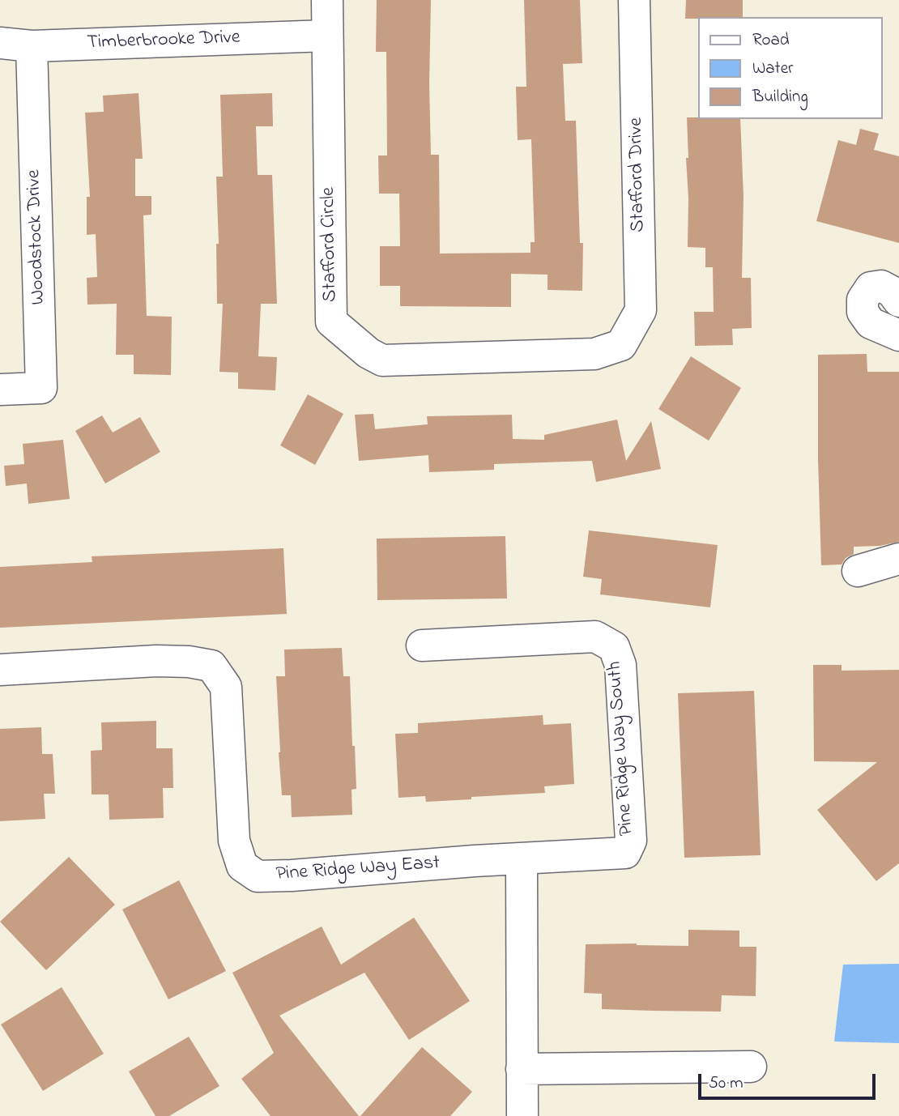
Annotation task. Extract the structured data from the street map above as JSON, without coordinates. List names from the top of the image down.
{
  "streets": {
    "street": [
      "Timberbrooke Drive",
      "Stafford Drive",
      "Woodstock Drive",
      "Stafford Circle",
      "Pine Ridge Way South",
      "Pine Ridge Way East"
    ]
  },
  "crossings": [
    ["Timberbrooke Drive", "Woodstock Drive"],
    ["Timberbrooke Drive", "Stafford Circle"],
    ["Stafford Drive", "Stafford Circle"],
    ["Pine Ridge Way South", "Pine Ridge Way East"]
  ],
  "legend": ["Road", "Water", "Building"],
  "scale_bar": "50 m"
}
